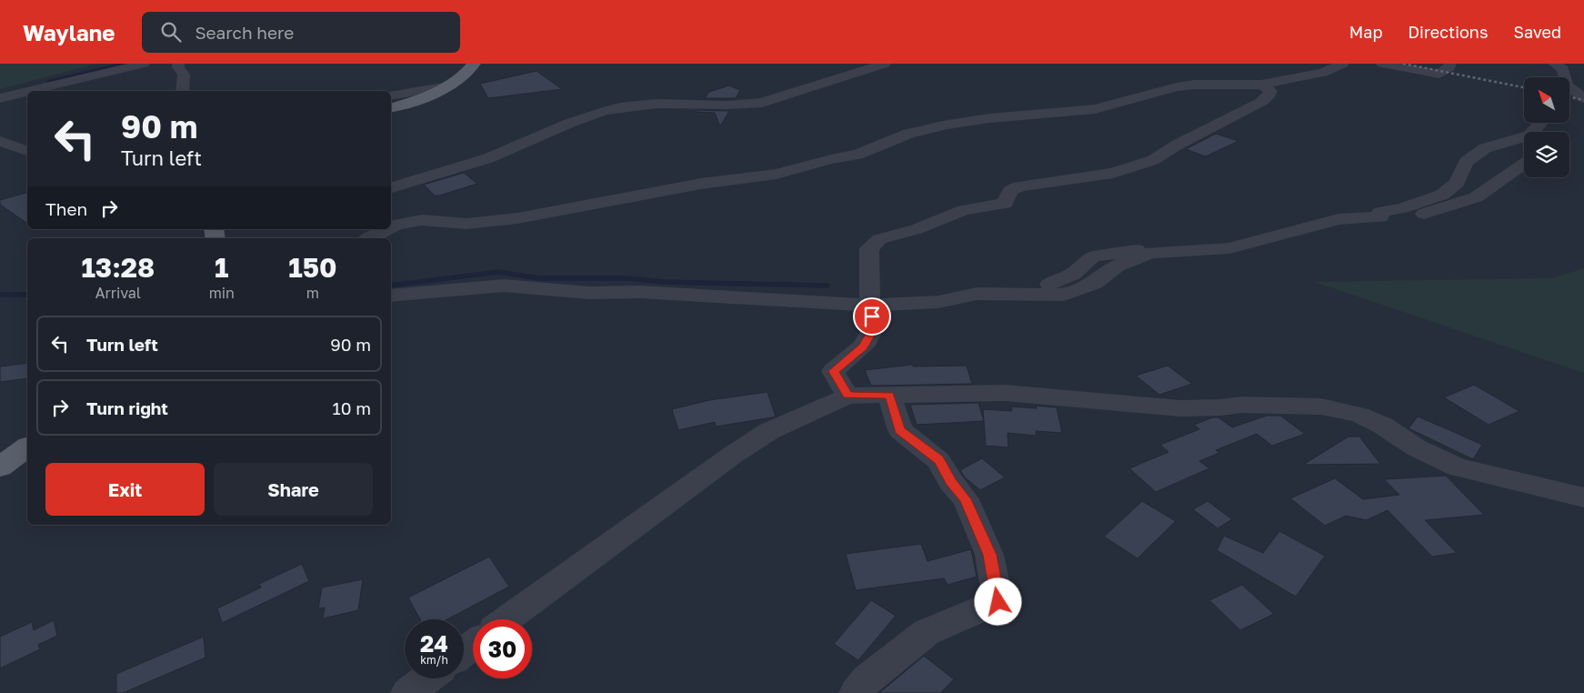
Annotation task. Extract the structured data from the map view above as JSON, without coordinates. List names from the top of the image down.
{
  "north": "top left",
  "page": {
    "header": "Waylane",
    "search": "Search here",
    "nav": ["Map", "Directions", "Saved"],
    "turn": ["90 m", "Turn left"],
    "then": "Then",
    "eta": [
      "13:28",
      "Arrival",
      "1",
      "min",
      "150",
      "m"
    ],
    "list": [
      {
        "name": "Turn left",
        "value": "90 m"
      },
      {
        "name": "Turn right",
        "value": "10 m"
      }
    ],
    "buttons": ["Exit", "Share"],
    "speed": "24 km/h",
    "limit": "30"
  }
}
